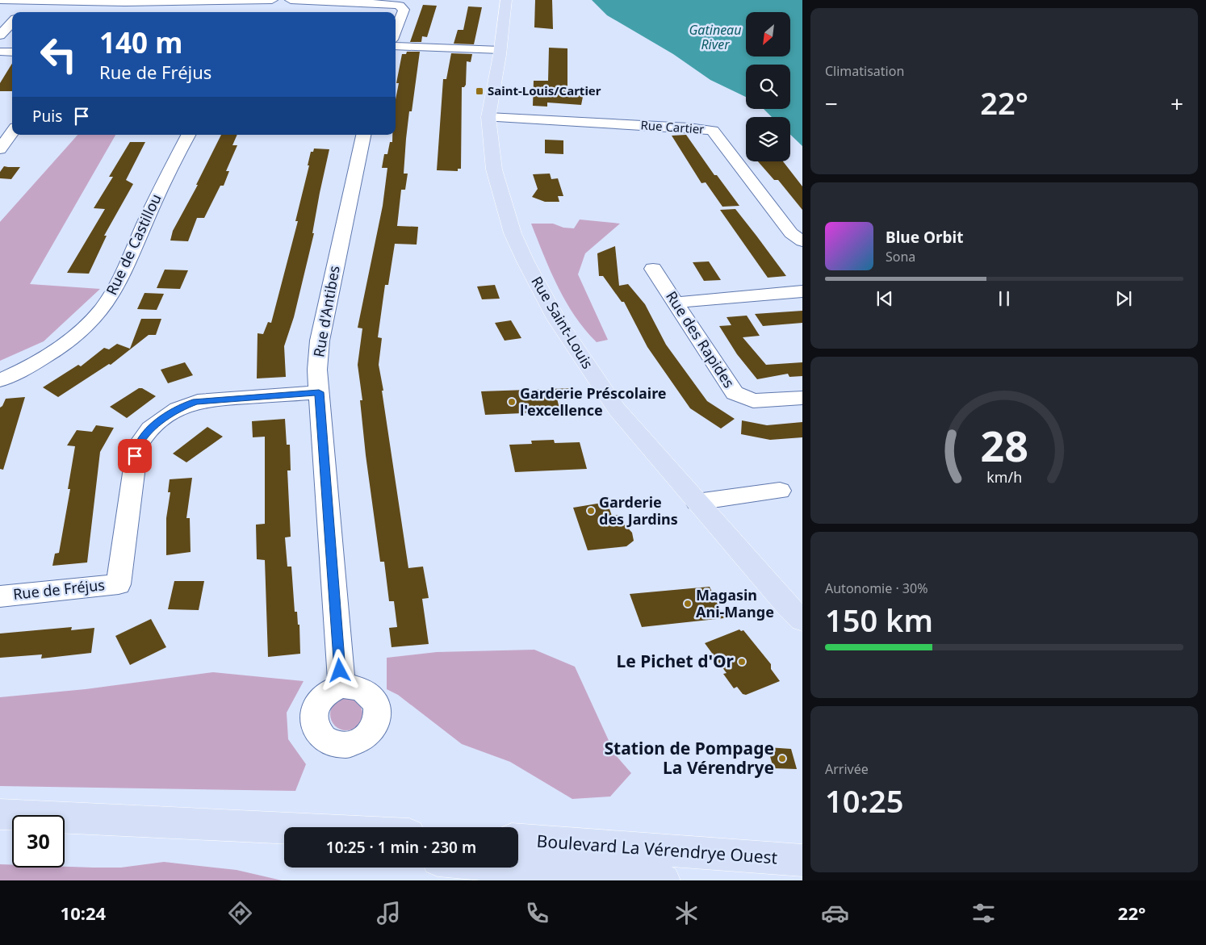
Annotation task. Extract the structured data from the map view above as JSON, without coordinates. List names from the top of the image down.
{
  "streets": {
    "main road": ["Rue Saint-Louis", "Boulevard La Vérendrye Ouest"],
    "street": [
      "Rue Cartier",
      "Rue de Castillou",
      "Rue d'Antibes",
      "Rue des Rapides",
      "Rue de Fréjus"
    ]
  },
  "crossings": [
    ["Rue Cartier", "Rue Saint-Louis"],
    ["Rue d'Antibes", "Rue de Fréjus"]
  ],
  "water": ["Gatineau River"],
  "places": {
    "transit": ["Saint-Louis/Cartier"],
    "other": [
      "Garderie Préscolaire l'excellence",
      "Garderie des Jardins",
      "Magasin Ani-Mange",
      "Le Pichet d'Or",
      "Station de Pompage La Vérendrye"
    ]
  },
  "north": "bottom left",
  "page": {
    "tile": [
      "Climatisation",
      ["Autonomie · 30%", "150 km"],
      ["Arrivée", "10:25"]
    ],
    "turn": ["140 m", "Rue de Fréjus"],
    "heat": ["−", "22°", "+"],
    "then": "Puis",
    "song": ["Blue Orbit", "Sona"],
    "limit": "30",
    "trip": "10:25 · 1 min · 230 m",
    "tabs": ["10:24", "22°"],
    "gauge": ["28", "km/h"]
  }
}
